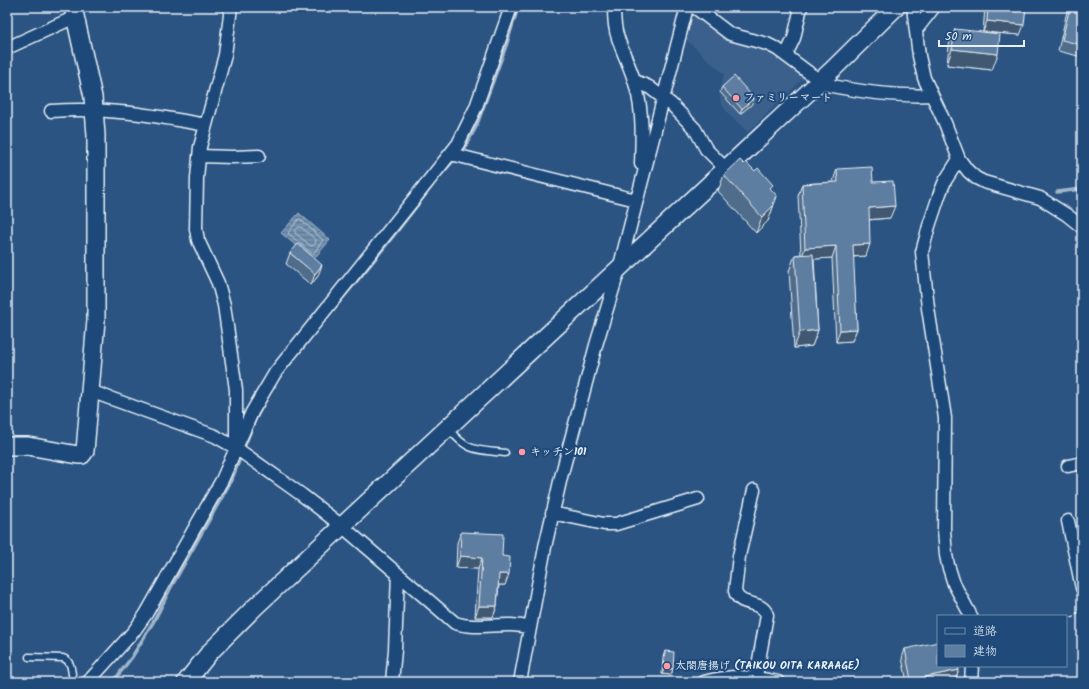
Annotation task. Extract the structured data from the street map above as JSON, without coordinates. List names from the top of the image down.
{
  "places": ["ファミリーマート", "キッチン101", "太閤唐揚げ (TAIKOU OITA KARAAGE)"],
  "legend": ["道路", "建物"],
  "scale_bar": "50 m"
}
